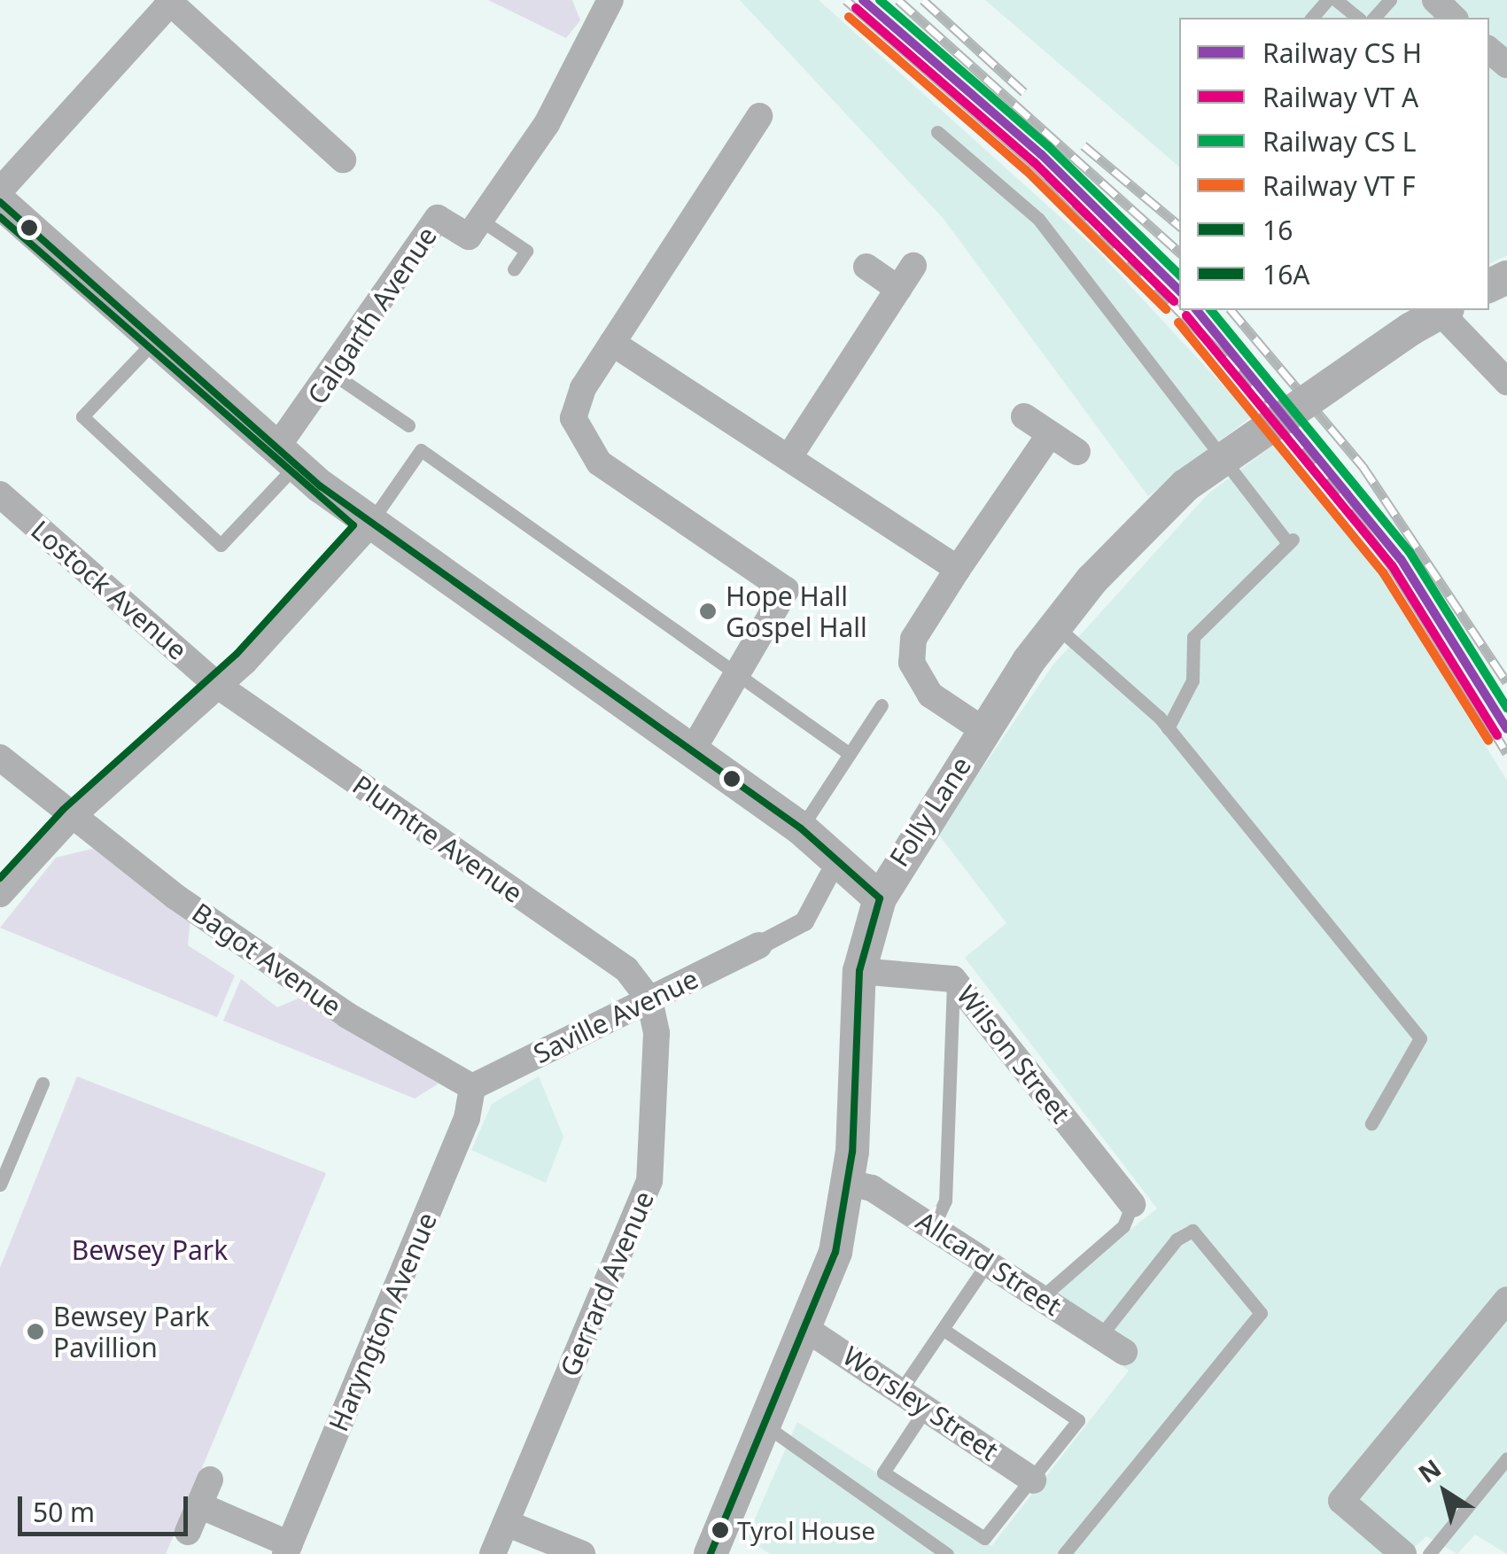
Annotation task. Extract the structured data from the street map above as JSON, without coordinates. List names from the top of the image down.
{
  "streets": {
    "street": [
      "Calgarth Avenue",
      "Lostock Avenue",
      "Folly Lane",
      "Plumtre Avenue",
      "Bagot Avenue",
      "Saville Avenue",
      "Wilson Street",
      "Allcard Street",
      "Gerrard Avenue",
      "Haryngton Avenue",
      "Worsley Street"
    ]
  },
  "crossings": [
    ["Lostock Avenue", "Plumtre Avenue"],
    ["Folly Lane", "Wilson Street"],
    ["Folly Lane", "Allcard Street"],
    ["Folly Lane", "Worsley Street"],
    ["Plumtre Avenue", "Saville Avenue"],
    ["Plumtre Avenue", "Gerrard Avenue"],
    ["Bagot Avenue", "Saville Avenue"],
    ["Bagot Avenue", "Haryngton Avenue"],
    ["Saville Avenue", "Gerrard Avenue"],
    ["Saville Avenue", "Haryngton Avenue"]
  ],
  "parks": ["Bewsey Park"],
  "places": ["Hope Hall Gospel Hall", "Bewsey Park Pavillion", "Tyrol House"],
  "lines": ["transit line 16", "transit line 16A"],
  "legend": [
    "Railway CS H",
    "Railway VT A",
    "Railway CS L",
    "Railway VT F",
    "16",
    "16A"
  ],
  "scale_bar": "50 m",
  "north": "top left"
}
